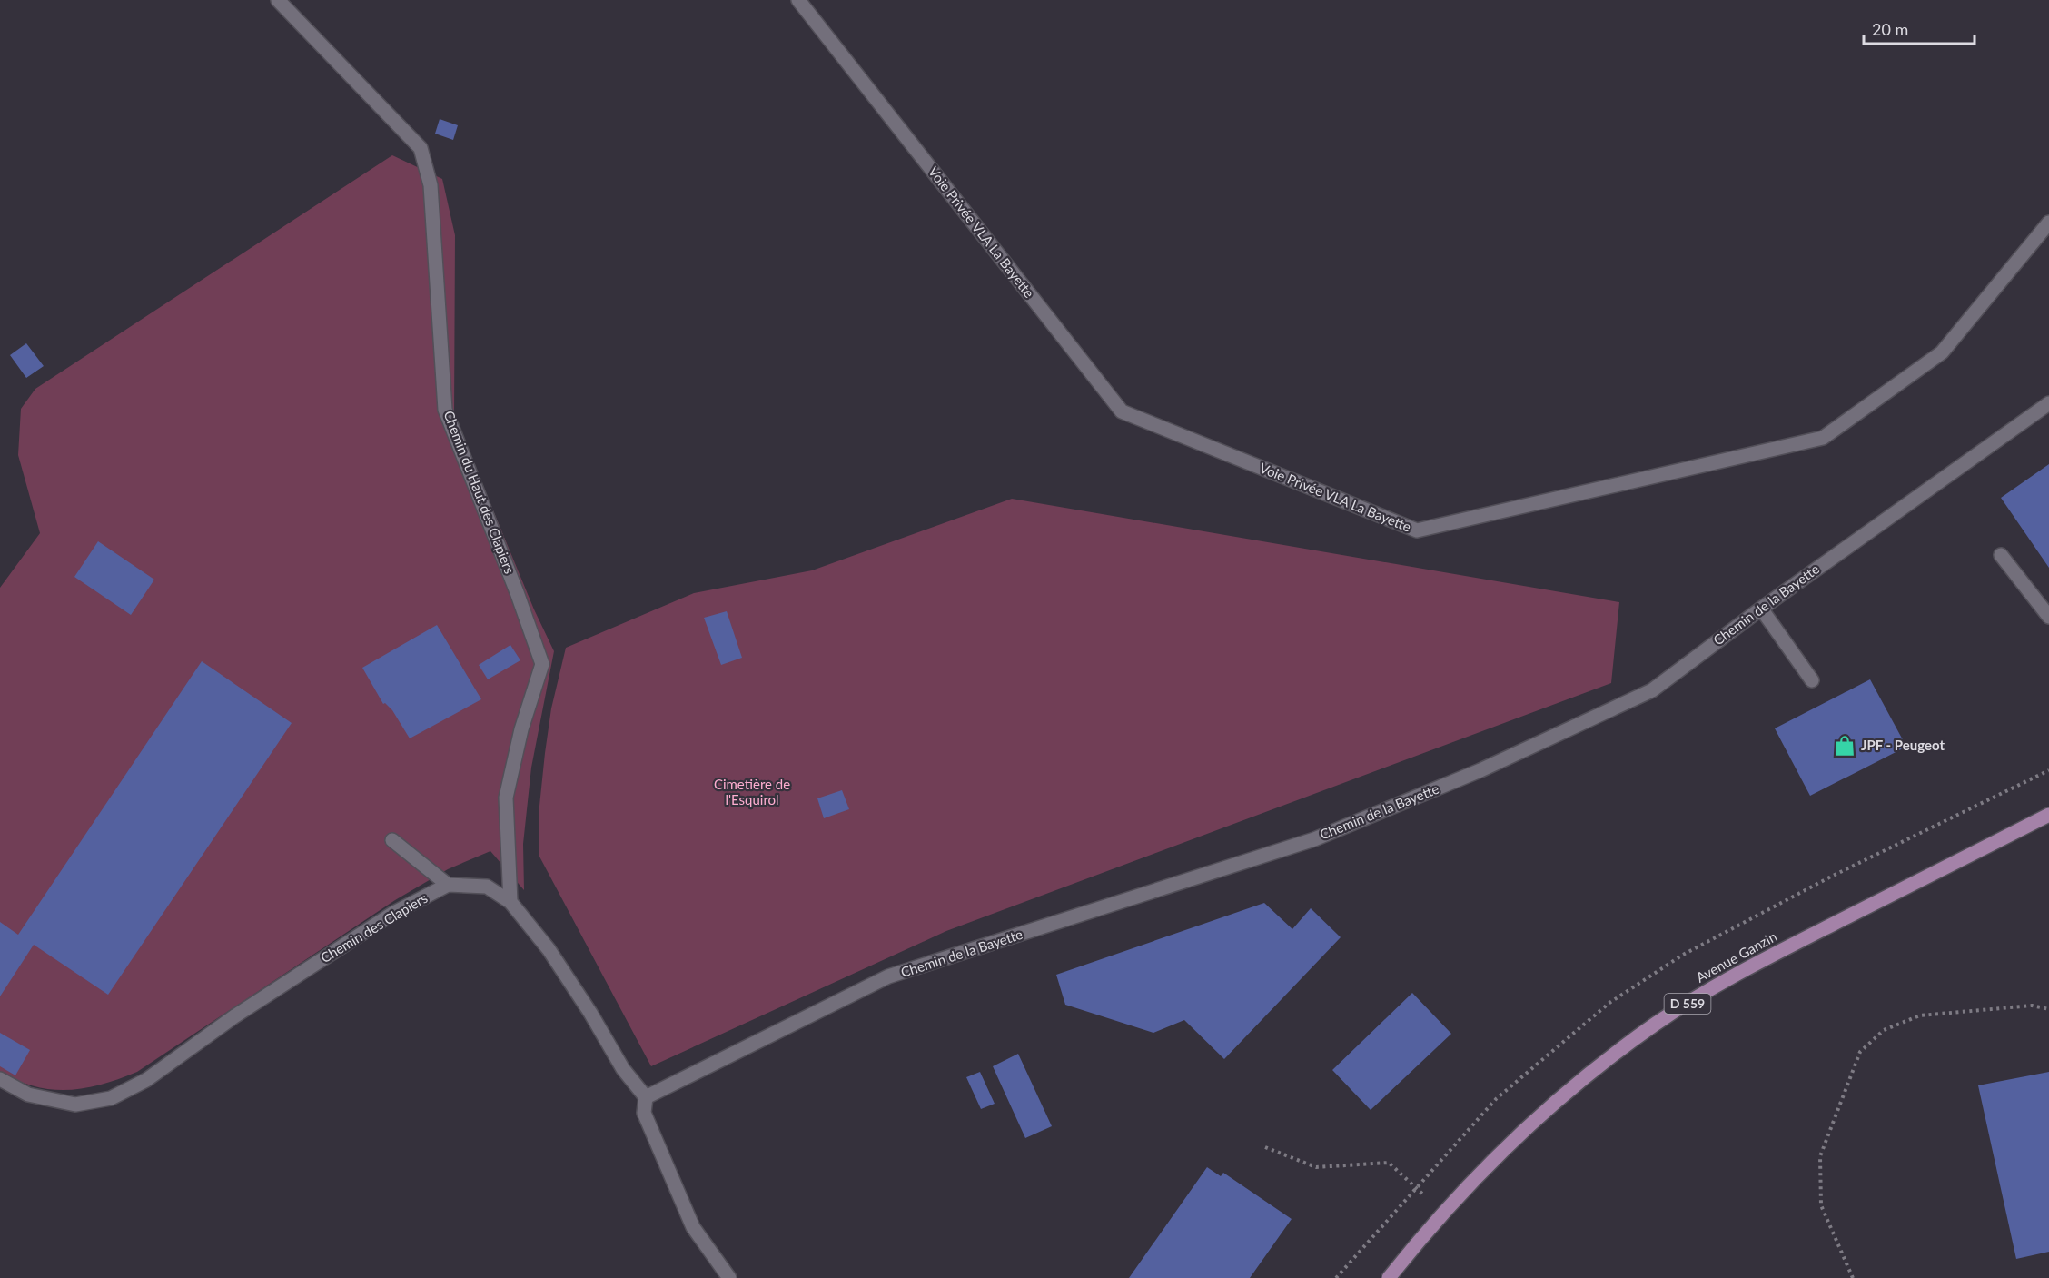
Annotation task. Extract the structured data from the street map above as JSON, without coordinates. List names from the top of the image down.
{
  "streets": {
    "main road": ["Avenue Ganzin", "D 559"],
    "street": [
      "Voie Privée VLA La Bayette",
      "Chemin du Haut des Clapiers",
      "Chemin de la Bayette",
      "Chemin des Clapiers"
    ]
  },
  "parks": ["Cimetière de l'Esquirol"],
  "places": {
    "shop": ["JPF - Peugeot"]
  },
  "scale_bar": "20 m"
}
